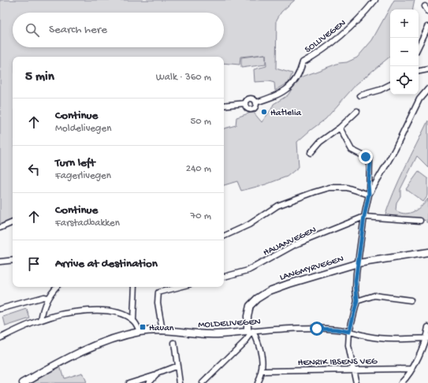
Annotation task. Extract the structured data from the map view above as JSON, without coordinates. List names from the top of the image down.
{
  "streets": {
    "main road": ["LANGMYRVEGEN", "MOLDELIVEGEN"],
    "street": ["SOLLIVEGEN", "HAUANVEGEN", "HENRIK IBSENS VEG"]
  },
  "crossings": [
    ["LANGMYRVEGEN", "MOLDELIVEGEN"]
  ],
  "places": {
    "other": ["Hatlelia"],
    "transit": ["Hauan"]
  },
  "page": {
    "map_buttons": ["+", "−"],
    "search": "Search here",
    "heading": ["5 min", "Walk · 360 m"],
    "list": [
      ["Continue", "Moldelivegen", "50 m"],
      ["Turn left", "Fagerlivegen", "240 m"],
      ["Continue", "Farstadbakken", "70 m"],
      "Arrive at destination"
    ]
  }
}
